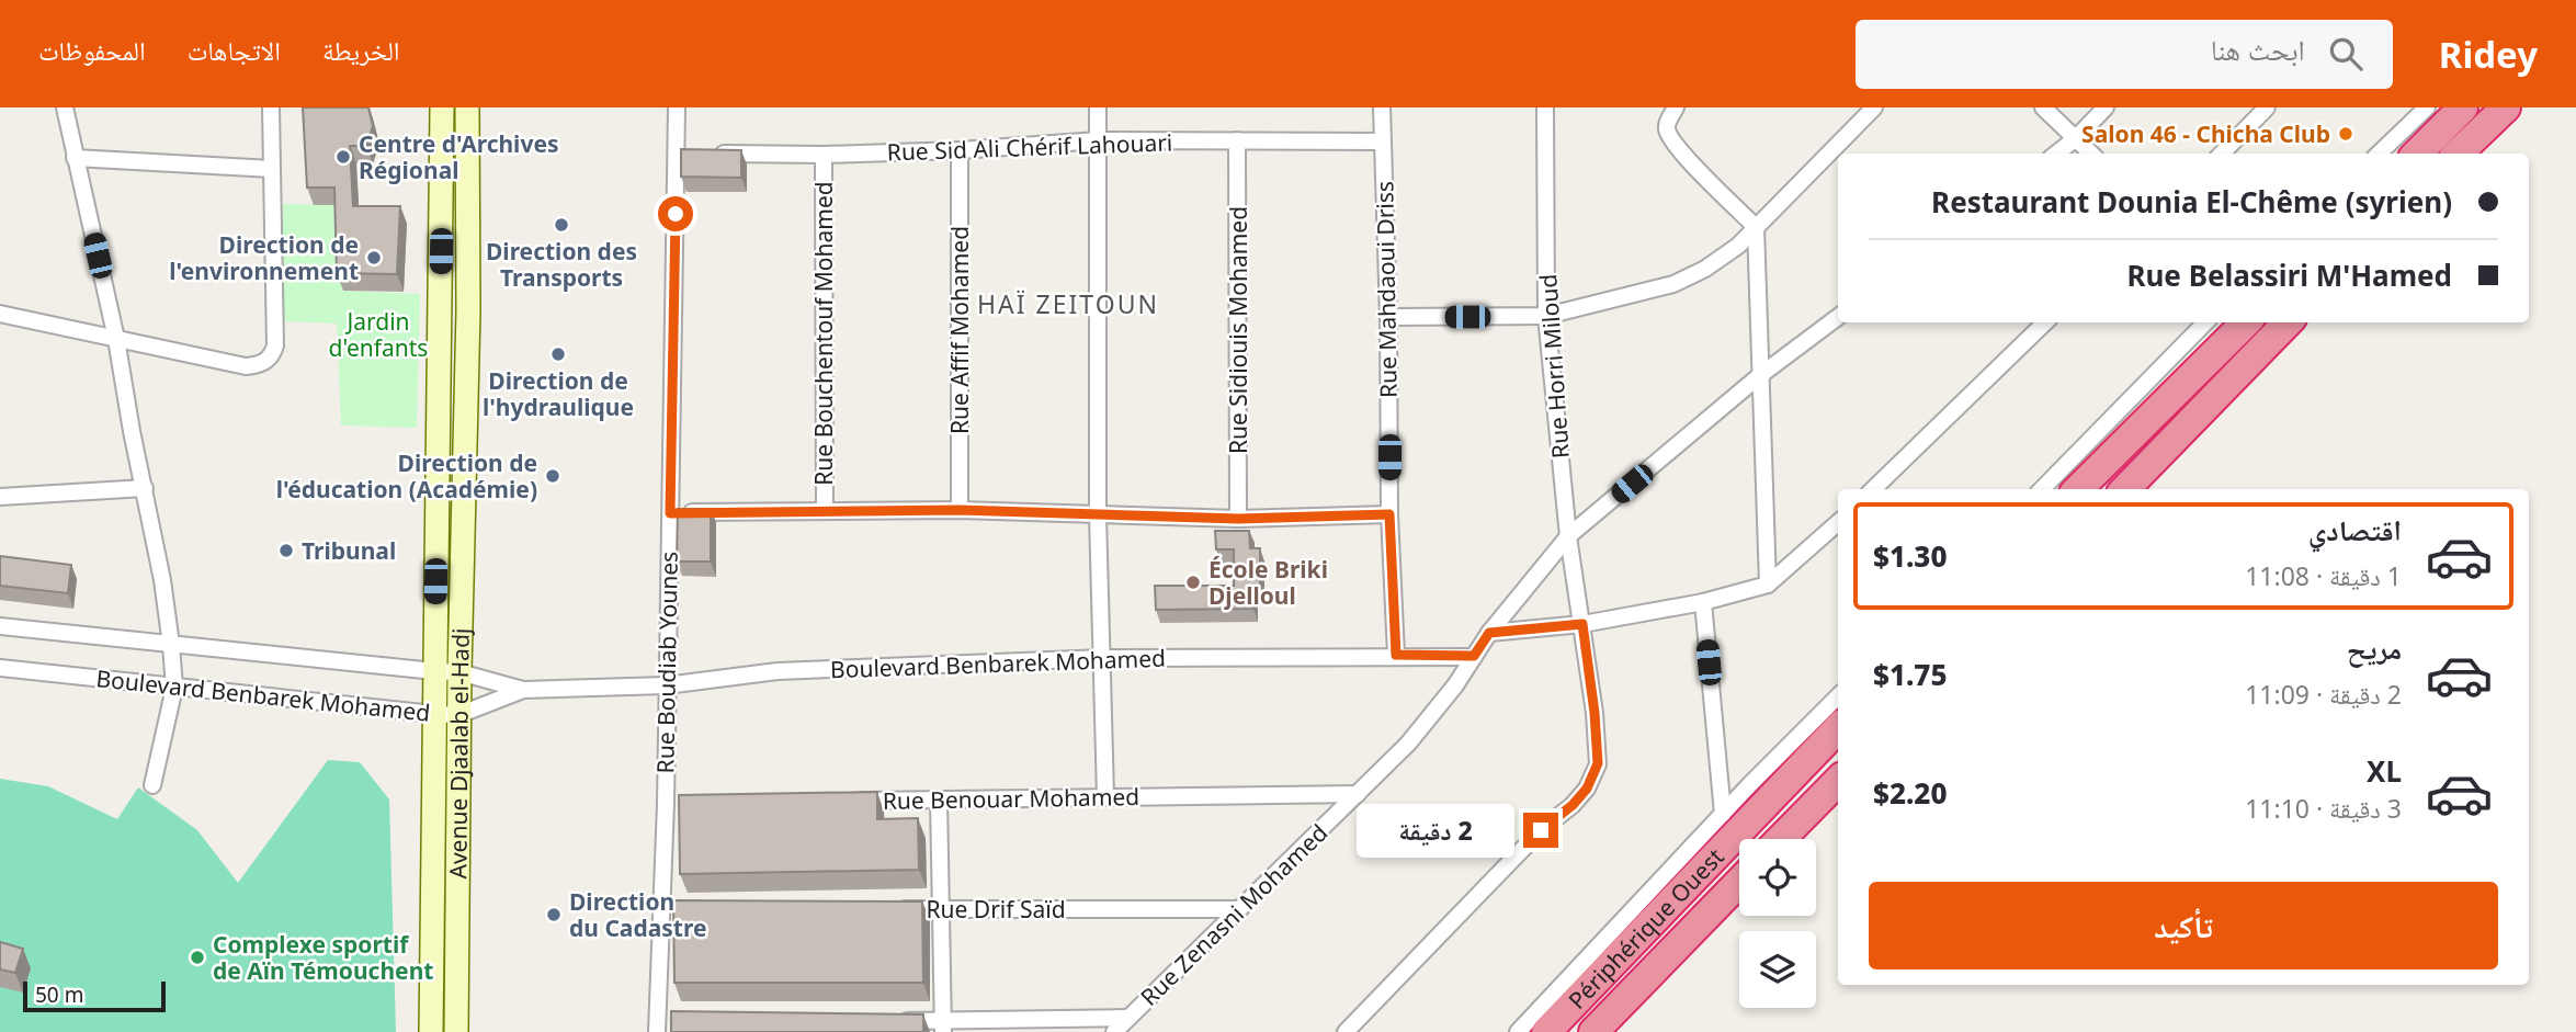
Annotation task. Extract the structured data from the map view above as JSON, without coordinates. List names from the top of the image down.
{
  "streets": {
    "highway": ["Périphérique Ouest"],
    "main road": ["Avenue Djaalab el-Hadj"],
    "street": [
      "Rue Sid Ali Chérif Lahouari",
      "Rue Mahdaoui Driss",
      "Rue Affif Mohamed",
      "Rue Sidiouis Mohamed",
      "Rue Bouchentouf Mohamed",
      "Rue Horri Miloud",
      "Rue Boudiab Younes",
      "Boulevard Benbarek Mohamed",
      "Rue Benouar Mohamed",
      "Rue Drif Saïd",
      "Rue Zenasni Mohamed"
    ]
  },
  "crossings": [
    ["Rue Sid Ali Chérif Lahouari", "Rue Mahdaoui Driss"],
    ["Rue Sid Ali Chérif Lahouari", "Rue Affif Mohamed"],
    ["Rue Sid Ali Chérif Lahouari", "Rue Sidiouis Mohamed"],
    ["Rue Sid Ali Chérif Lahouari", "Rue Bouchentouf Mohamed"],
    ["Rue Sid Ali Chérif Lahouari", "Rue Boudiab Younes"],
    ["Rue Mahdaoui Driss", "Boulevard Benbarek Mohamed"],
    ["Rue Horri Miloud", "Rue Zenasni Mohamed"],
    ["Rue Boudiab Younes", "Boulevard Benbarek Mohamed"],
    ["Boulevard Benbarek Mohamed", "Avenue Djaalab el-Hadj"],
    ["Boulevard Benbarek Mohamed", "Rue Zenasni Mohamed"],
    ["Rue Benouar Mohamed", "Rue Zenasni Mohamed"],
    ["Rue Drif Saïd", "Rue Zenasni Mohamed"]
  ],
  "districts": ["HAÏ ZEITOUN"],
  "parks": ["Jardin d'enfants"],
  "places": [
    "Salon 46 - Chicha Club",
    "Centre d'Archives Régional",
    "Direction des Transports",
    "Direction de l'environnement",
    "Direction de l'hydraulique",
    "Direction de l'éducation (Académie)",
    "Tribunal",
    "École Briki Djelloul",
    "Direction du Cadastre",
    "Complexe sportif de Aïn Témouchent"
  ],
  "scale_bar": "50 m",
  "page": {
    "header": "Ridey",
    "search": "ابحث هنا",
    "nav": ["الخريطة", "الاتجاهات", "المحفوظات"],
    "banner": ["Restaurant Dounia El-Chême (syrien)", "Rue Belassiri M'Hamed"],
    "list": [
      {
        "name": "اقتصادي",
        "note": "1 دقيقة · 11:08",
        "value": "$1.30"
      },
      {
        "name": "مريح",
        "note": "2 دقيقة · 11:09",
        "value": "$1.75"
      },
      {
        "name": "XL",
        "note": "3 دقيقة · 11:10",
        "value": "$2.20"
      }
    ],
    "bubble": "2 دقيقة",
    "buttons": "تأكيد",
    "scale": "50 m"
  }
}
